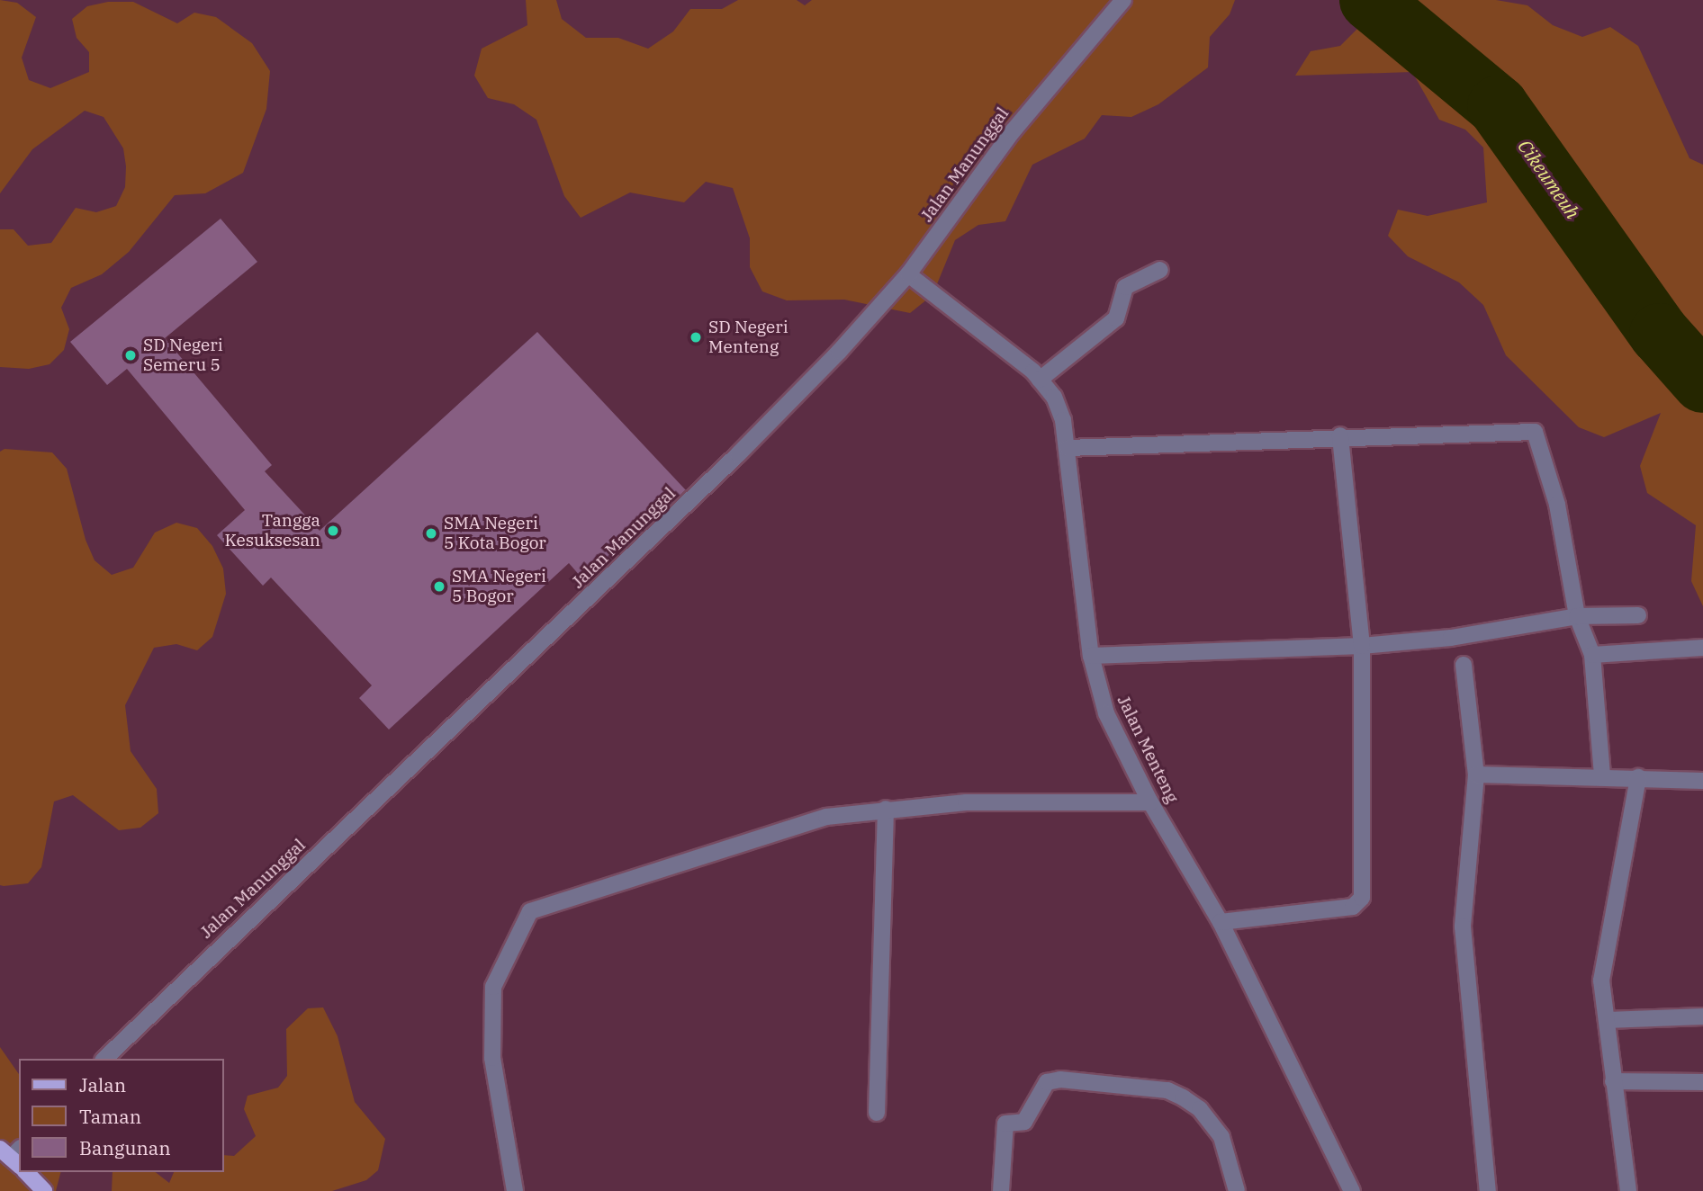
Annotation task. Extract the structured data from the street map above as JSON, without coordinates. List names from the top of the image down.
{
  "streets": {
    "street": ["Jalan Manunggal", "Jalan Menteng"]
  },
  "crossings": [
    ["Jalan Manunggal", "Jalan Menteng"]
  ],
  "water": ["Cikeumeuh"],
  "places": [
    "SD Negeri Menteng",
    "SD Negeri Semeru 5",
    "Tangga Kesuksesan",
    "SMA Negeri 5 Kota Bogor",
    "SMA Negeri 5 Bogor"
  ],
  "legend": ["Jalan", "Taman", "Bangunan"]
}
